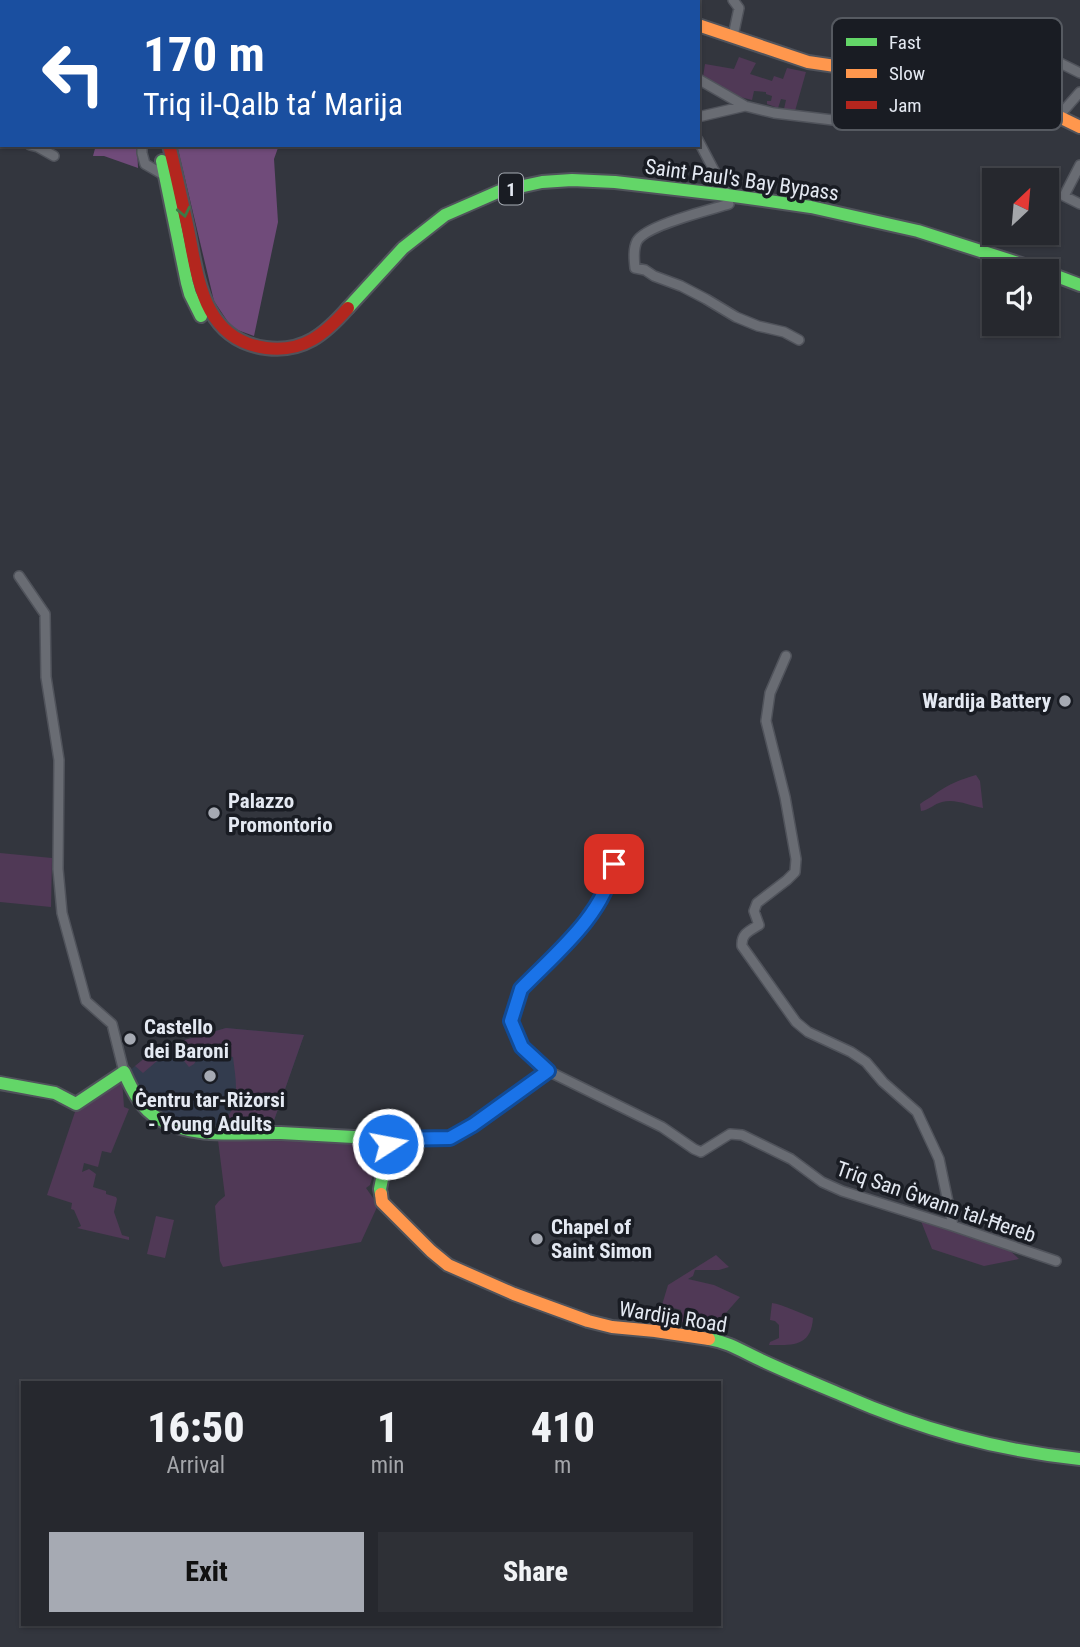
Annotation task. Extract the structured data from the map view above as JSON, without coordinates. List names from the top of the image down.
{
  "streets": {
    "main road": ["Saint Paul's Bay Bypass", "1", "Wardija Road"],
    "street": ["Triq San Ġwann tal-Ħereb"]
  },
  "places": [
    "Wardija Battery",
    "Palazzo Promontorio",
    "Castello dei Baroni",
    "Ċentru tar-Riżorsi - Young Adults",
    "Chapel of Saint Simon"
  ],
  "legend": ["Fast", "Slow", "Jam"],
  "north": "top right",
  "page": {
    "turn": ["170 m", "Triq il-Qalb ta‘ Marija"],
    "eta": [
      "16:50",
      "Arrival",
      "1",
      "min",
      "410",
      "m"
    ],
    "buttons": ["Exit", "Share"]
  }
}
